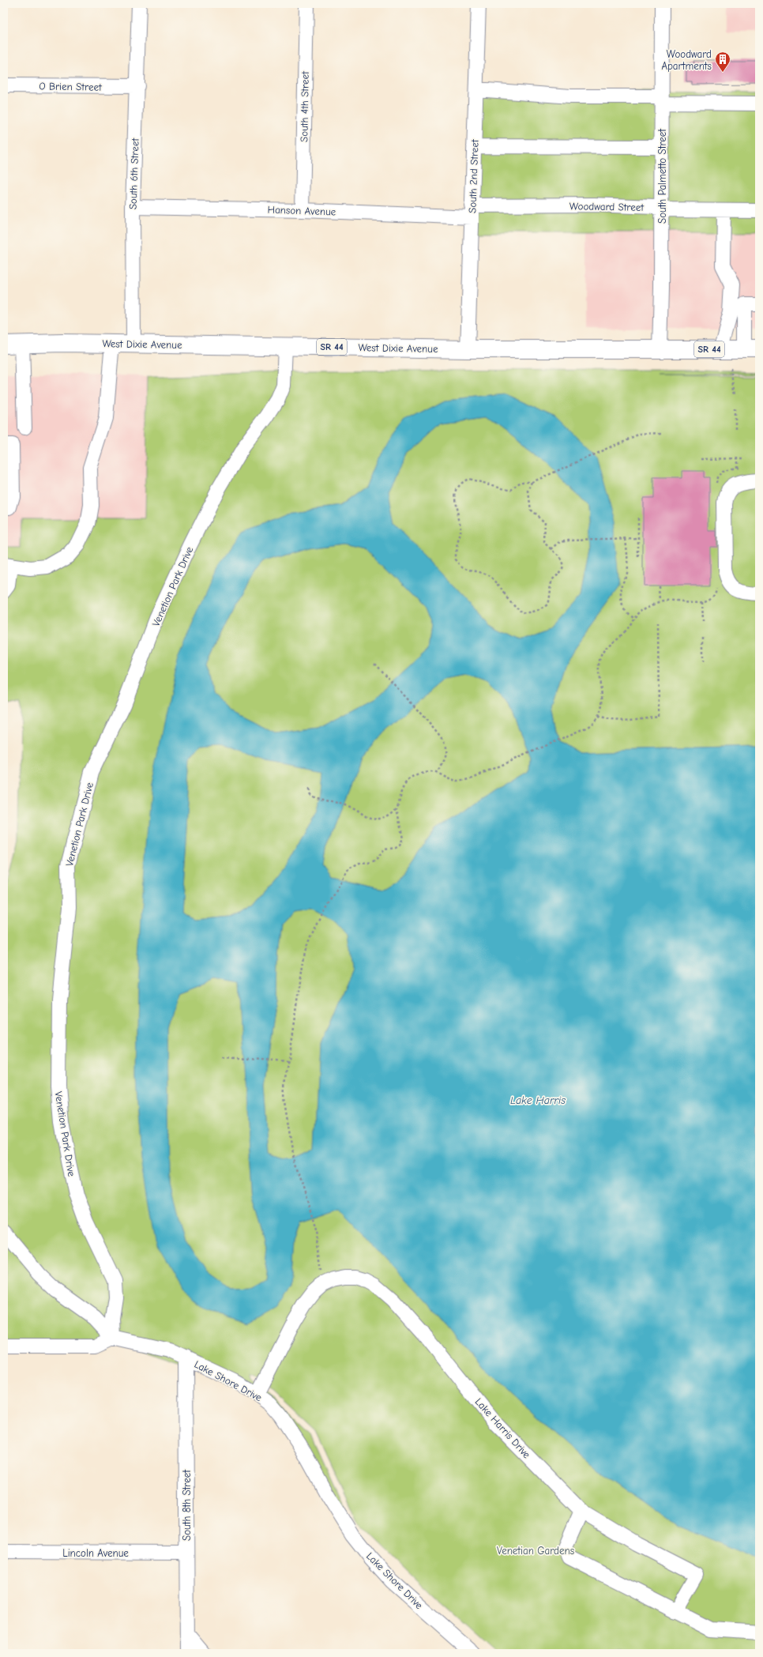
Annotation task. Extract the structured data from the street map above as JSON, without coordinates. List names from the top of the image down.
{
  "streets": {
    "main road": ["West Dixie Avenue", "SR 44"],
    "street": [
      "O Brien Street",
      "South 4th Street",
      "South 6th Street",
      "South 2nd Street",
      "South Palmetto Street",
      "Woodward Street",
      "Hanson Avenue",
      "Venetion Park Drive",
      "Lake Shore Drive",
      "Lake Harris Drive",
      "South 8th Street",
      "Lincoln Avenue"
    ]
  },
  "crossings": [
    ["O Brien Street", "South 6th Street"],
    ["South 4th Street", "Hanson Avenue"],
    ["South 6th Street", "Hanson Avenue"],
    ["South 6th Street", "West Dixie Avenue"],
    ["South 2nd Street", "Woodward Street"],
    ["South 2nd Street", "Hanson Avenue"],
    ["South 2nd Street", "West Dixie Avenue"],
    ["South Palmetto Street", "Woodward Street"],
    ["South Palmetto Street", "West Dixie Avenue"],
    ["South Palmetto Street", "SR 44"],
    ["Woodward Street", "Hanson Avenue"],
    ["West Dixie Avenue", "SR 44"],
    ["West Dixie Avenue", "Venetion Park Drive"],
    ["Venetion Park Drive", "Lake Shore Drive"],
    ["Lake Shore Drive", "Lake Harris Drive"],
    ["Lake Shore Drive", "South 8th Street"],
    ["South 8th Street", "Lincoln Avenue"]
  ],
  "water": ["Lake Harris"],
  "parks": ["Venetian Gardens"],
  "places": {
    "building": ["Woodward Apartments"]
  }
}
